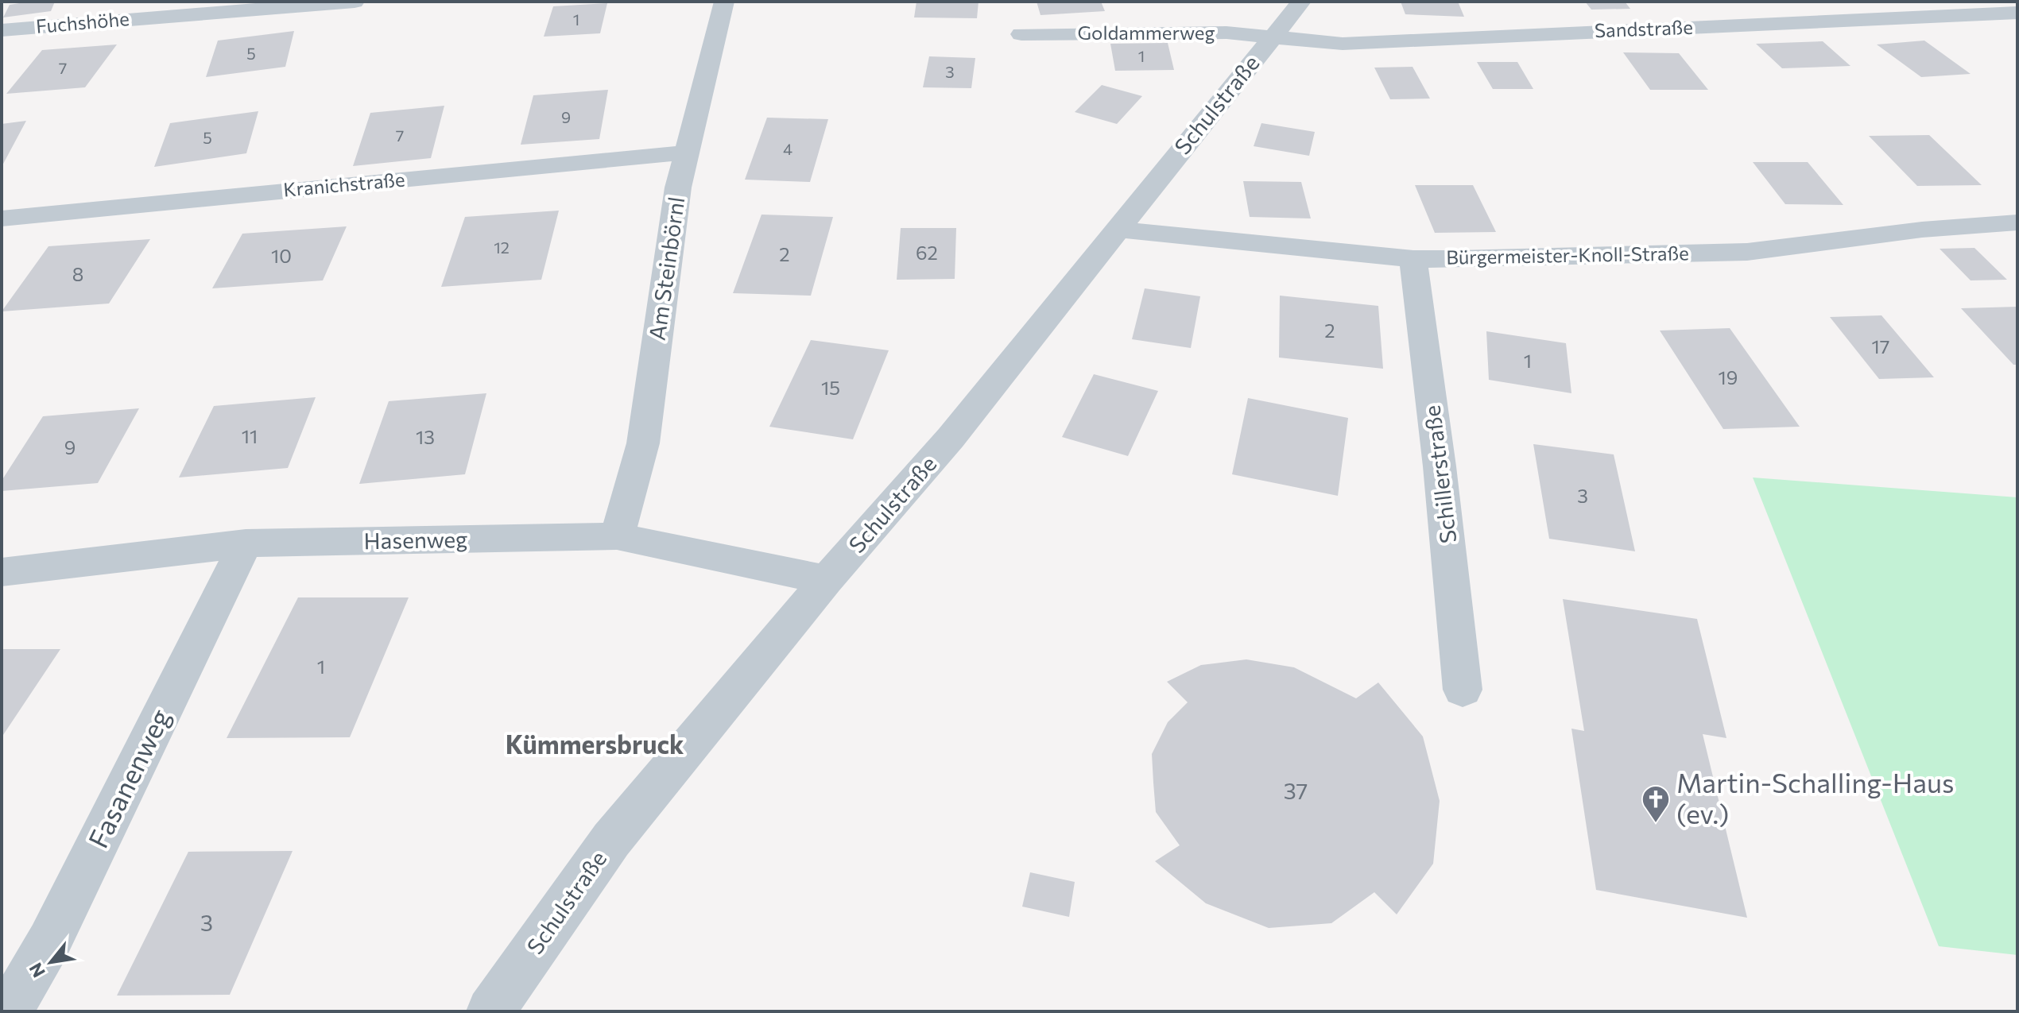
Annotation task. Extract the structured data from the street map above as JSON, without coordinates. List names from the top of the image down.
{
  "streets": {
    "street": [
      "Fuchshöhe",
      "Sandstraße",
      "Goldammerweg",
      "Schulstraße",
      "Kranichstraße",
      "Bürgermeister-Knoll-Straße",
      "Am Steinbörnl",
      "Schillerstraße",
      "Hasenweg",
      "Fasanenweg"
    ]
  },
  "crossings": [
    ["Sandstraße", "Goldammerweg"],
    ["Sandstraße", "Schulstraße"],
    ["Goldammerweg", "Schulstraße"],
    ["Schulstraße", "Bürgermeister-Knoll-Straße"],
    ["Schulstraße", "Hasenweg"],
    ["Kranichstraße", "Am Steinbörnl"],
    ["Bürgermeister-Knoll-Straße", "Schillerstraße"],
    ["Am Steinbörnl", "Hasenweg"],
    ["Hasenweg", "Fasanenweg"]
  ],
  "districts": ["Kümmersbruck"],
  "places": {
    "church": ["Martin-Schalling-Haus (ev.)"]
  },
  "house_numbers": [
    "1",
    "5",
    "1",
    "7",
    "3",
    "9",
    "7",
    "5",
    "4",
    "12",
    "62",
    "2",
    "10",
    "8",
    "2",
    "17",
    "1",
    "19",
    "15",
    "11",
    "13",
    "9",
    "3",
    "1",
    "37",
    "3"
  ],
  "north": "bottom left"
}
